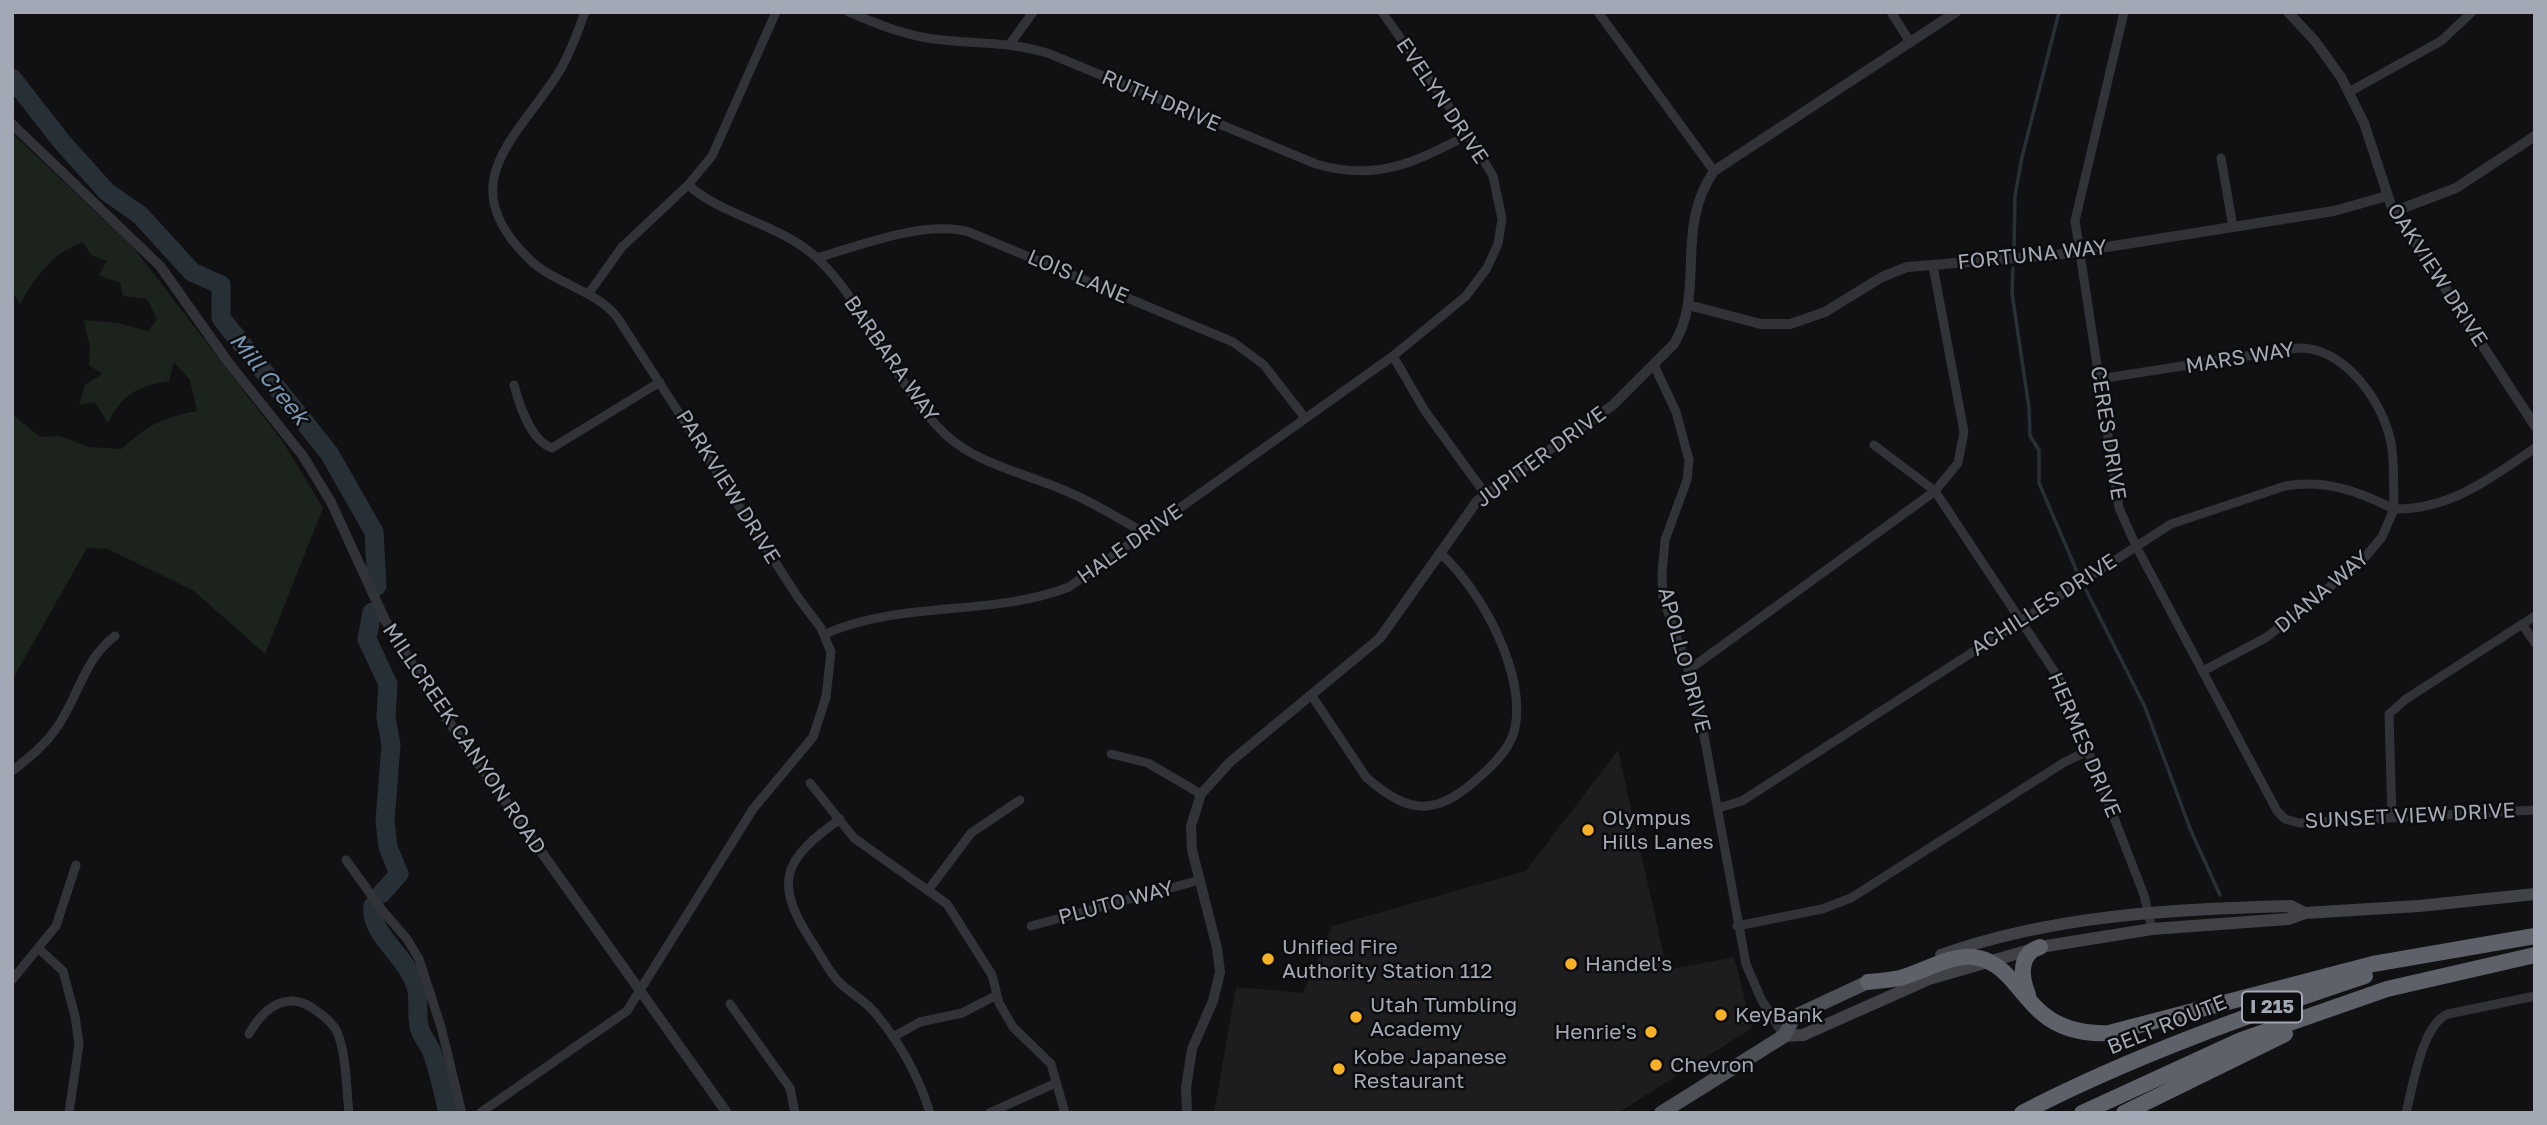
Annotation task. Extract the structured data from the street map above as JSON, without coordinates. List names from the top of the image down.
{
  "streets": {
    "highway": ["I 215", "BELT ROUTE"],
    "street": [
      "RUTH DRIVE",
      "EVELYN DRIVE",
      "FORTUNA WAY",
      "OAKVIEW DRIVE",
      "LOIS LANE",
      "MARS WAY",
      "BARBARA WAY",
      "CERES DRIVE",
      "JUPITER DRIVE",
      "PARKVIEW DRIVE",
      "HALE DRIVE",
      "DIANA WAY",
      "ACHILLES DRIVE",
      "APOLLO DRIVE",
      "MILLCREEK CANYON ROAD",
      "HERMES DRIVE",
      "SUNSET VIEW DRIVE",
      "PLUTO WAY"
    ]
  },
  "crossings": [
    ["RUTH DRIVE", "EVELYN DRIVE"],
    ["EVELYN DRIVE", "HALE DRIVE"],
    ["FORTUNA WAY", "OAKVIEW DRIVE"],
    ["FORTUNA WAY", "CERES DRIVE"],
    ["FORTUNA WAY", "JUPITER DRIVE"],
    ["LOIS LANE", "BARBARA WAY"],
    ["LOIS LANE", "HALE DRIVE"],
    ["MARS WAY", "CERES DRIVE"],
    ["MARS WAY", "DIANA WAY"],
    ["MARS WAY", "ACHILLES DRIVE"],
    ["BARBARA WAY", "HALE DRIVE"],
    ["CERES DRIVE", "DIANA WAY"],
    ["CERES DRIVE", "ACHILLES DRIVE"],
    ["CERES DRIVE", "SUNSET VIEW DRIVE"],
    ["JUPITER DRIVE", "APOLLO DRIVE"],
    ["JUPITER DRIVE", "PLUTO WAY"],
    ["PARKVIEW DRIVE", "HALE DRIVE"],
    ["PARKVIEW DRIVE", "MILLCREEK CANYON ROAD"],
    ["DIANA WAY", "ACHILLES DRIVE"],
    ["ACHILLES DRIVE", "APOLLO DRIVE"],
    ["ACHILLES DRIVE", "HERMES DRIVE"]
  ],
  "water": ["Mill Creek"],
  "places": [
    "Olympus Hills Lanes",
    "Unified Fire Authority Station 112",
    "Handel's",
    "KeyBank",
    "Utah Tumbling Academy",
    "Henrie's",
    "Chevron",
    "Kobe Japanese Restaurant"
  ]
}
